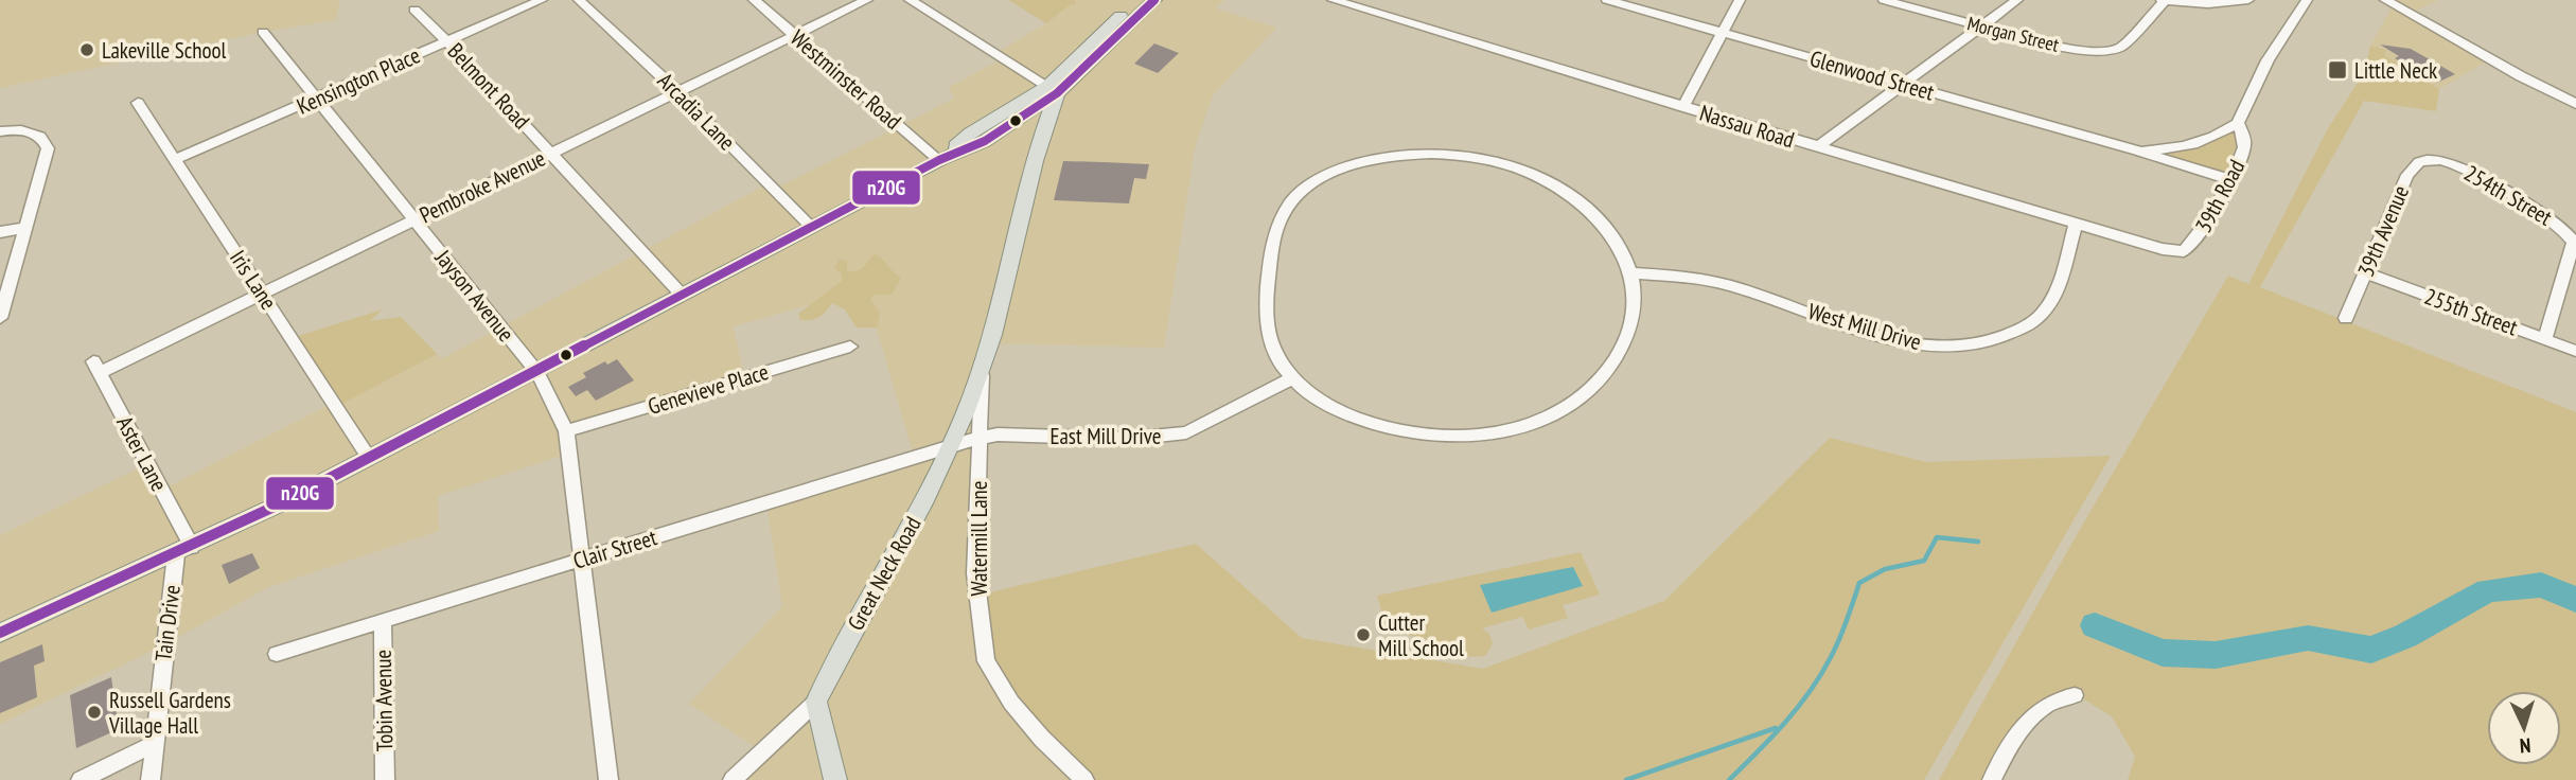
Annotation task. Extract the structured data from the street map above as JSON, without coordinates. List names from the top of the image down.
{
  "streets": {
    "main road": ["Great Neck Road"],
    "street": [
      "Morgan Street",
      "Glenwood Street",
      "Westminster Road",
      "Kensington Place",
      "Belmont Road",
      "Arcadia Lane",
      "Nassau Road",
      "Pembroke Avenue",
      "254th Street",
      "39th Road",
      "39th Avenue",
      "Iris Lane",
      "Jayson Avenue",
      "255th Street",
      "West Mill Drive",
      "Genevieve Place",
      "East Mill Drive",
      "Aster Lane",
      "Watermill Lane",
      "Clair Street",
      "Tain Drive",
      "Tobin Avenue"
    ]
  },
  "crossings": [
    ["Glenwood Street", "39th Road"],
    ["Westminster Road", "Pembroke Avenue"],
    ["Kensington Place", "Belmont Road"],
    ["Kensington Place", "Iris Lane"],
    ["Kensington Place", "Jayson Avenue"],
    ["Belmont Road", "Pembroke Avenue"],
    ["Arcadia Lane", "Pembroke Avenue"],
    ["Nassau Road", "39th Road"],
    ["Nassau Road", "West Mill Drive"],
    ["Pembroke Avenue", "Iris Lane"],
    ["Pembroke Avenue", "Jayson Avenue"],
    ["Pembroke Avenue", "Aster Lane"],
    ["254th Street", "39th Avenue"],
    ["254th Street", "255th Street"],
    ["39th Avenue", "255th Street"],
    ["Jayson Avenue", "Genevieve Place"],
    ["Jayson Avenue", "Clair Street"],
    ["East Mill Drive", "Watermill Lane"],
    ["East Mill Drive", "Clair Street"],
    ["East Mill Drive", "Great Neck Road"],
    ["Aster Lane", "Tain Drive"],
    ["Watermill Lane", "Great Neck Road"],
    ["Clair Street", "Great Neck Road"],
    ["Clair Street", "Tobin Avenue"]
  ],
  "places": {
    "other": ["Lakeville School", "Cutter Mill School", "Russell Gardens Village Hall"],
    "transit": ["Little Neck"]
  },
  "lines": ["transit line n20G"],
  "north": "bottom"
}
